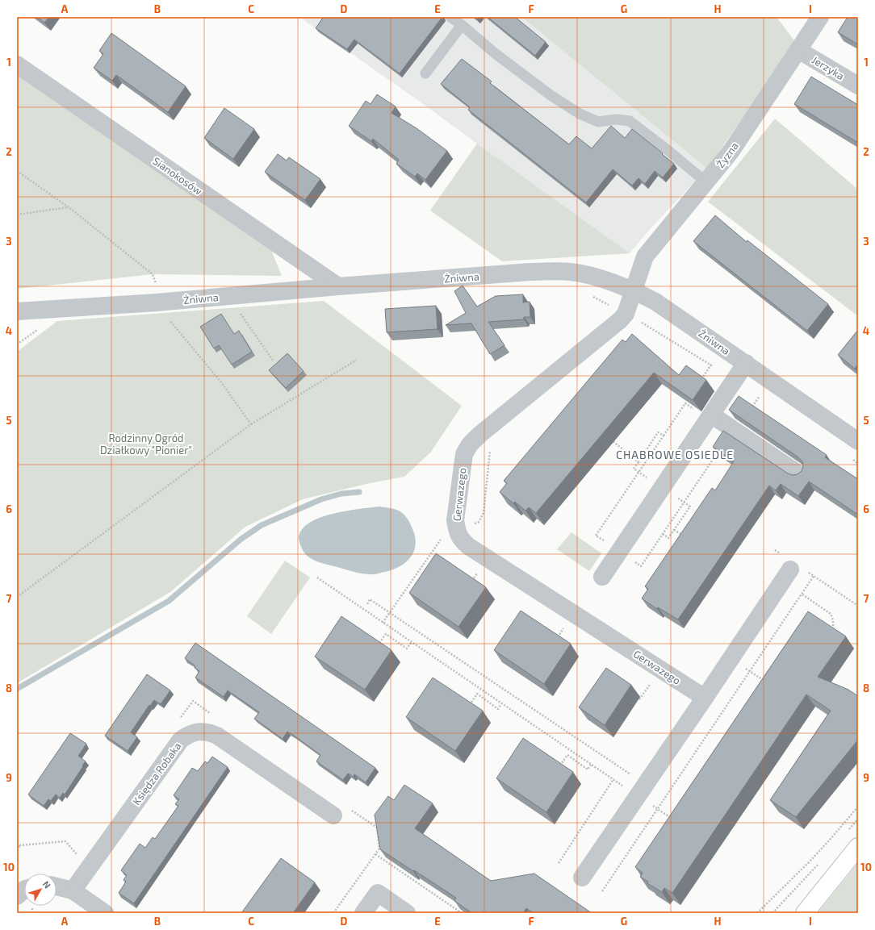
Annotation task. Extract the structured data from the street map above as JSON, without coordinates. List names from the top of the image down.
{
  "streets": {
    "street": [
      "Jerzyka",
      "Żyzna",
      "Sianokosów",
      "Żniwna",
      "Gerwazego",
      "Księdza Robaka"
    ]
  },
  "crossings": [
    ["Jerzyka", "Żyzna"],
    ["Żyzna", "Żniwna"],
    ["Żyzna", "Gerwazego"],
    ["Sianokosów", "Żniwna"],
    ["Żniwna", "Gerwazego"]
  ],
  "districts": ["CHABROWE OSIEDLE"],
  "parks": ["Rodzinny Ogród Działkowy \"Pionier\""],
  "north": "top right",
  "grid": {
    "columns": [
      "A",
      "B",
      "C",
      "D",
      "E",
      "F",
      "G",
      "H",
      "I"
    ],
    "rows": [
      "1",
      "2",
      "3",
      "4",
      "5",
      "6",
      "7",
      "8",
      "9",
      "10"
    ]
  }
}
